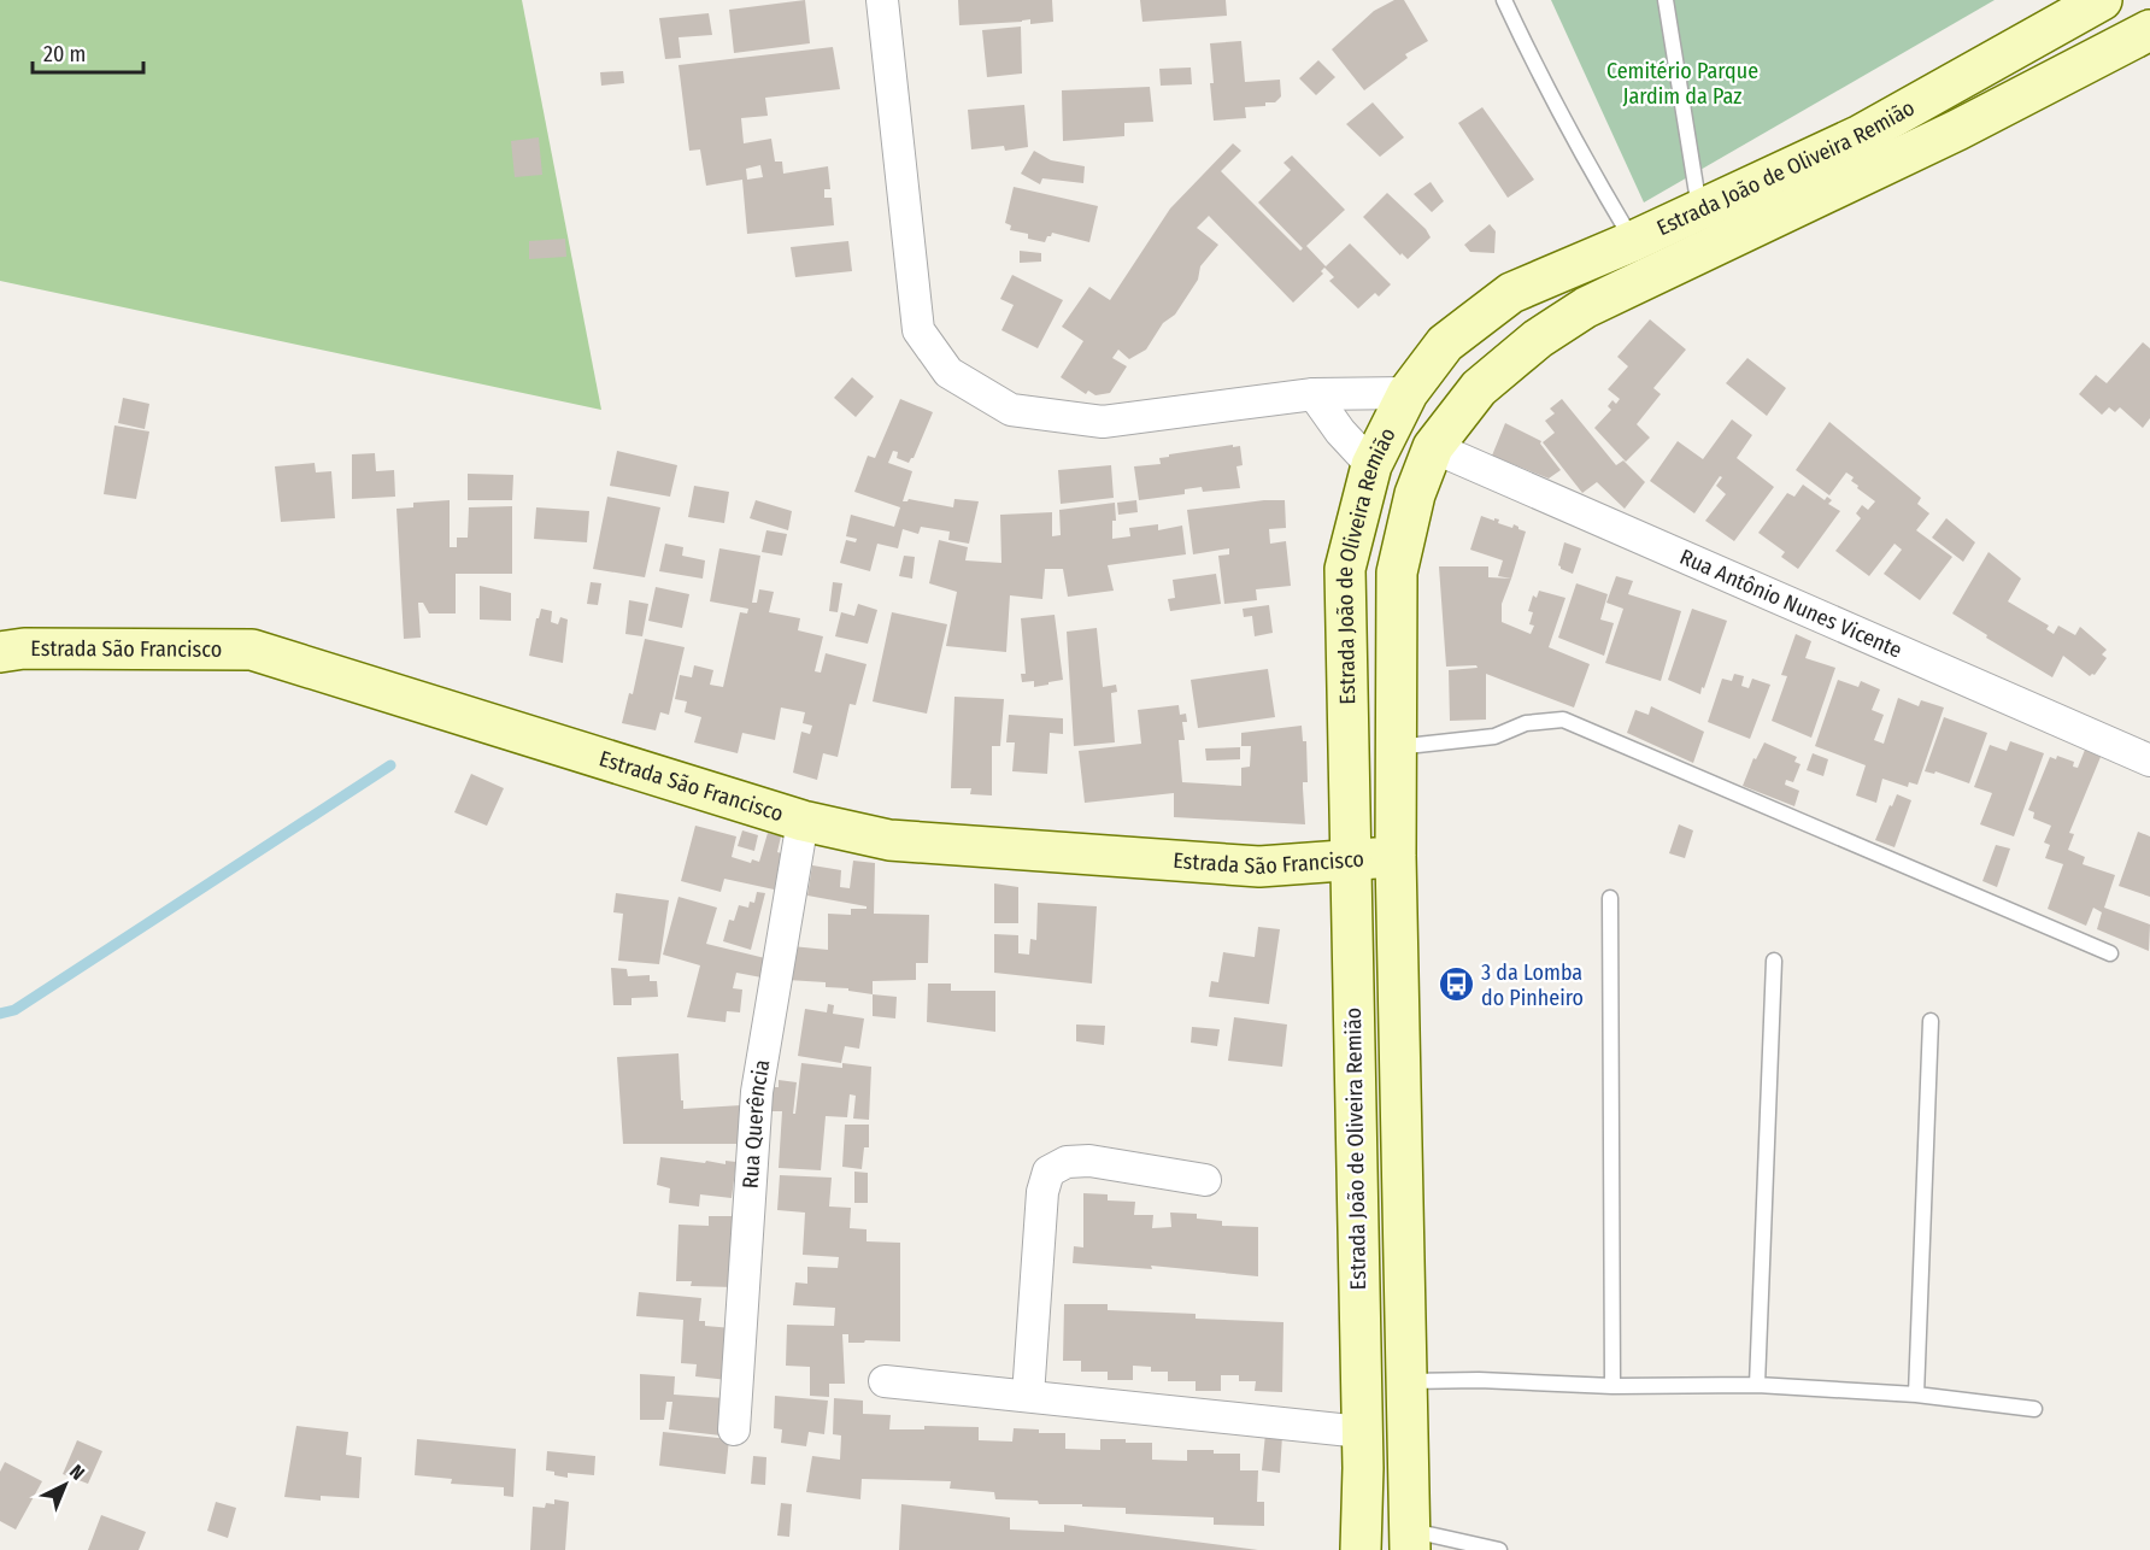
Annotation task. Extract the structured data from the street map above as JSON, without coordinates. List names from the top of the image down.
{
  "streets": {
    "main road": ["Estrada João de Oliveira Remião", "Estrada São Francisco"],
    "street": ["Rua Antônio Nunes Vicente", "Rua Querência"]
  },
  "crossings": [
    ["Estrada João de Oliveira Remião", "Rua Antônio Nunes Vicente"],
    ["Estrada João de Oliveira Remião", "Estrada São Francisco"],
    ["Estrada São Francisco", "Rua Querência"]
  ],
  "parks": ["Cemitério Parque Jardim da Paz"],
  "places": {
    "bus stop": ["3 da Lomba do Pinheiro"]
  },
  "scale_bar": "20 m",
  "north": "top right"
}
